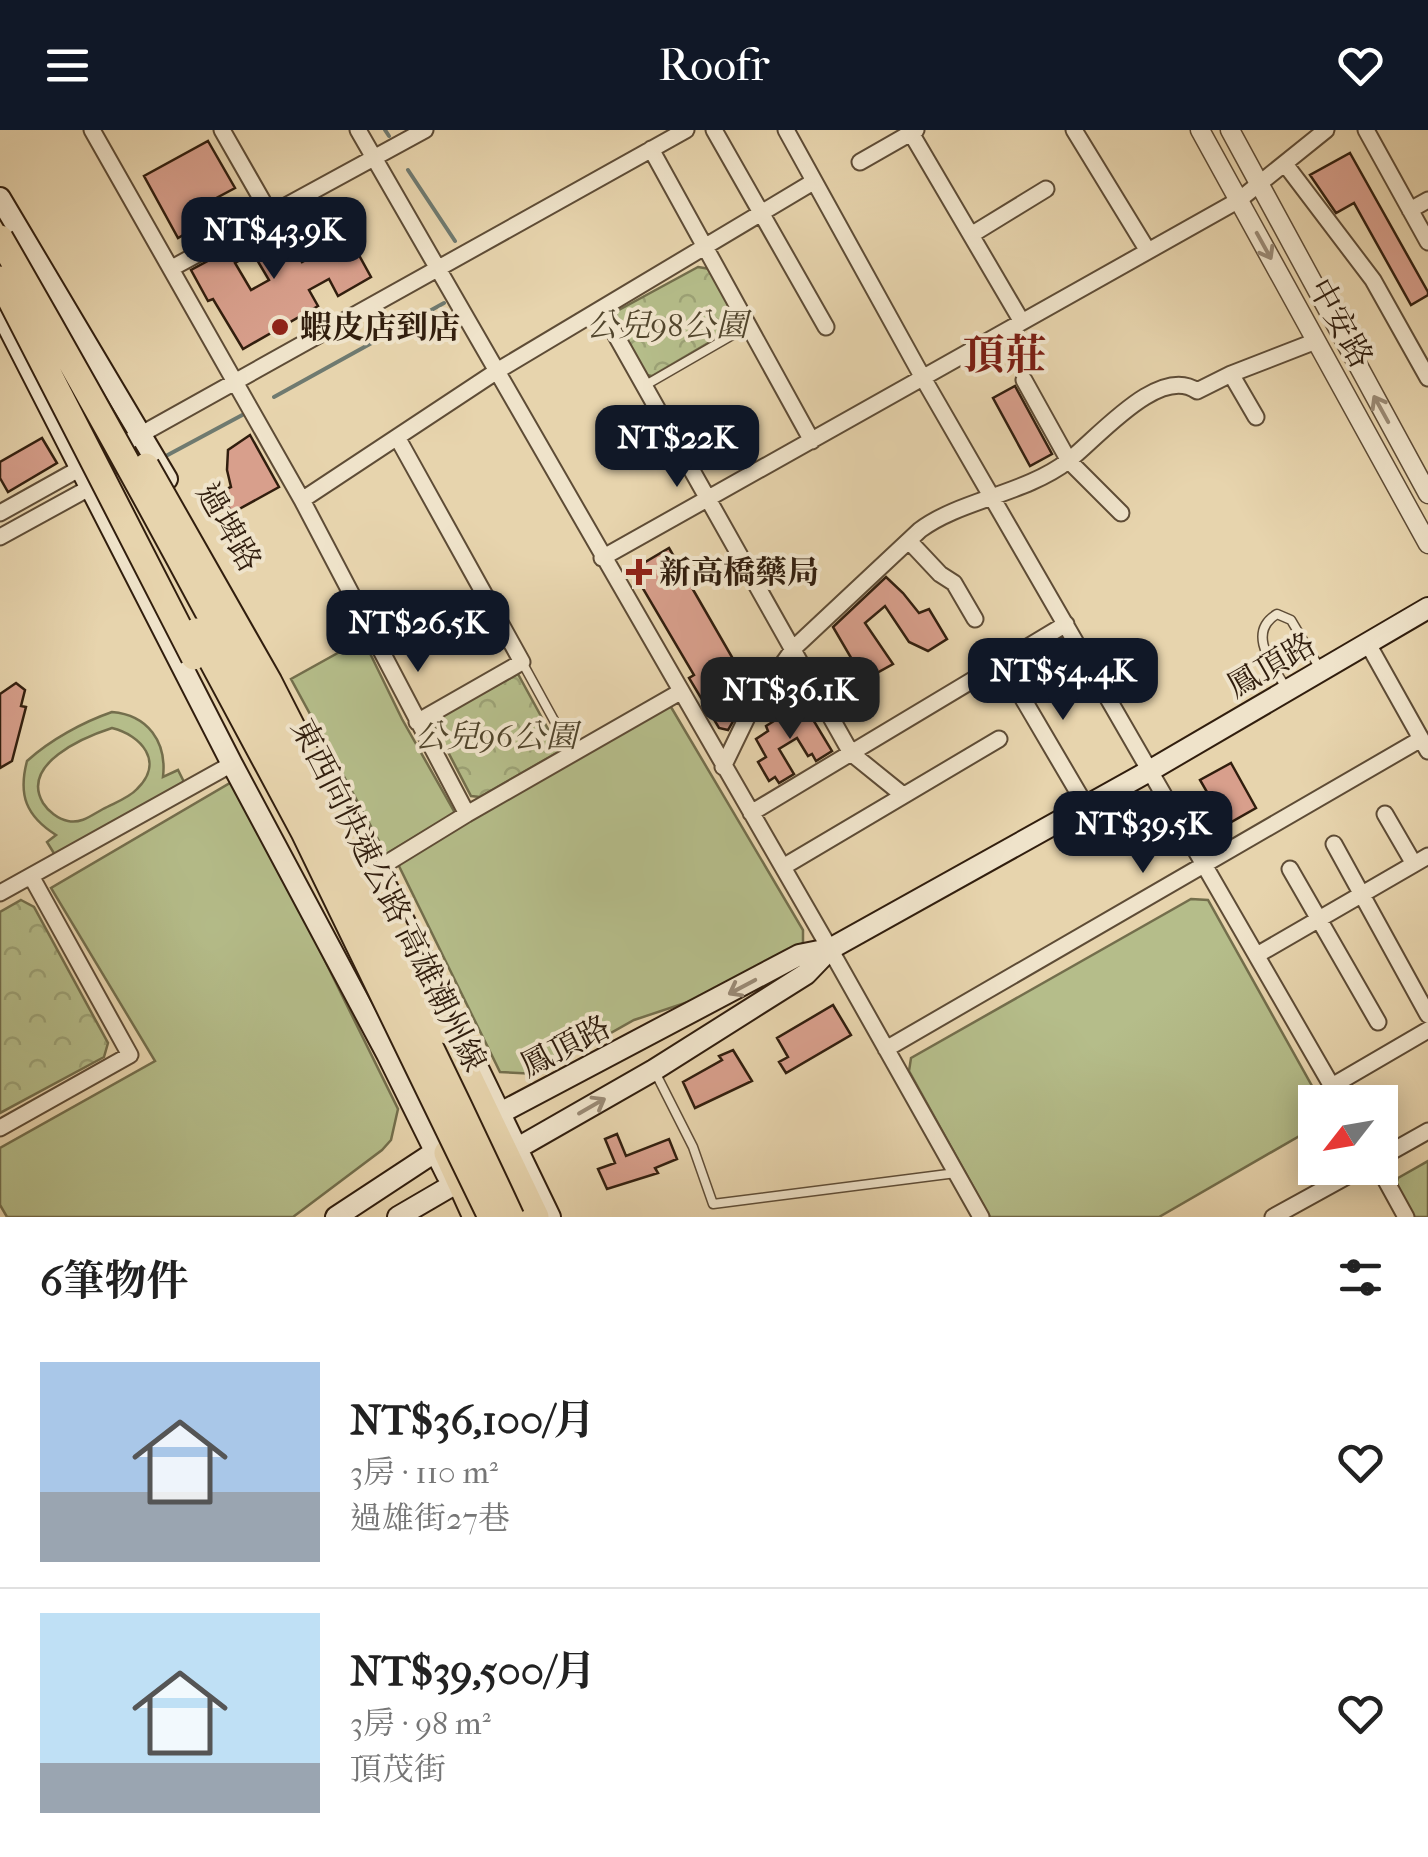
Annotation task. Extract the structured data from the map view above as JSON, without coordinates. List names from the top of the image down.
{
  "streets": {
    "highway": ["東西向快速公路 高雄潮州線"],
    "main road": ["過埤路", "鳳頂路"],
    "street": ["中安路"]
  },
  "crossings": [
    ["過埤路", "鳳頂路"]
  ],
  "districts": ["頂莊"],
  "parks": ["公兒98公園", "公兒96公園"],
  "places": {
    "other": ["蝦皮店到店"],
    "health": ["新高橋藥局"]
  },
  "north": "bottom left",
  "page": {
    "header": "Roofr",
    "price": [
      "NT$43.9K",
      "NT$22K",
      "NT$26.5K",
      "NT$54.4K",
      "NT$36.1K",
      "NT$39.5K"
    ],
    "heading": "6筆物件",
    "list": [
      {
        "name": "NT$36,100/月",
        "note": "3房 · 110 m² · 過雄街27巷"
      },
      {
        "name": "NT$39,500/月",
        "note": "3房 · 98 m² · 頂茂街"
      }
    ]
  }
}
